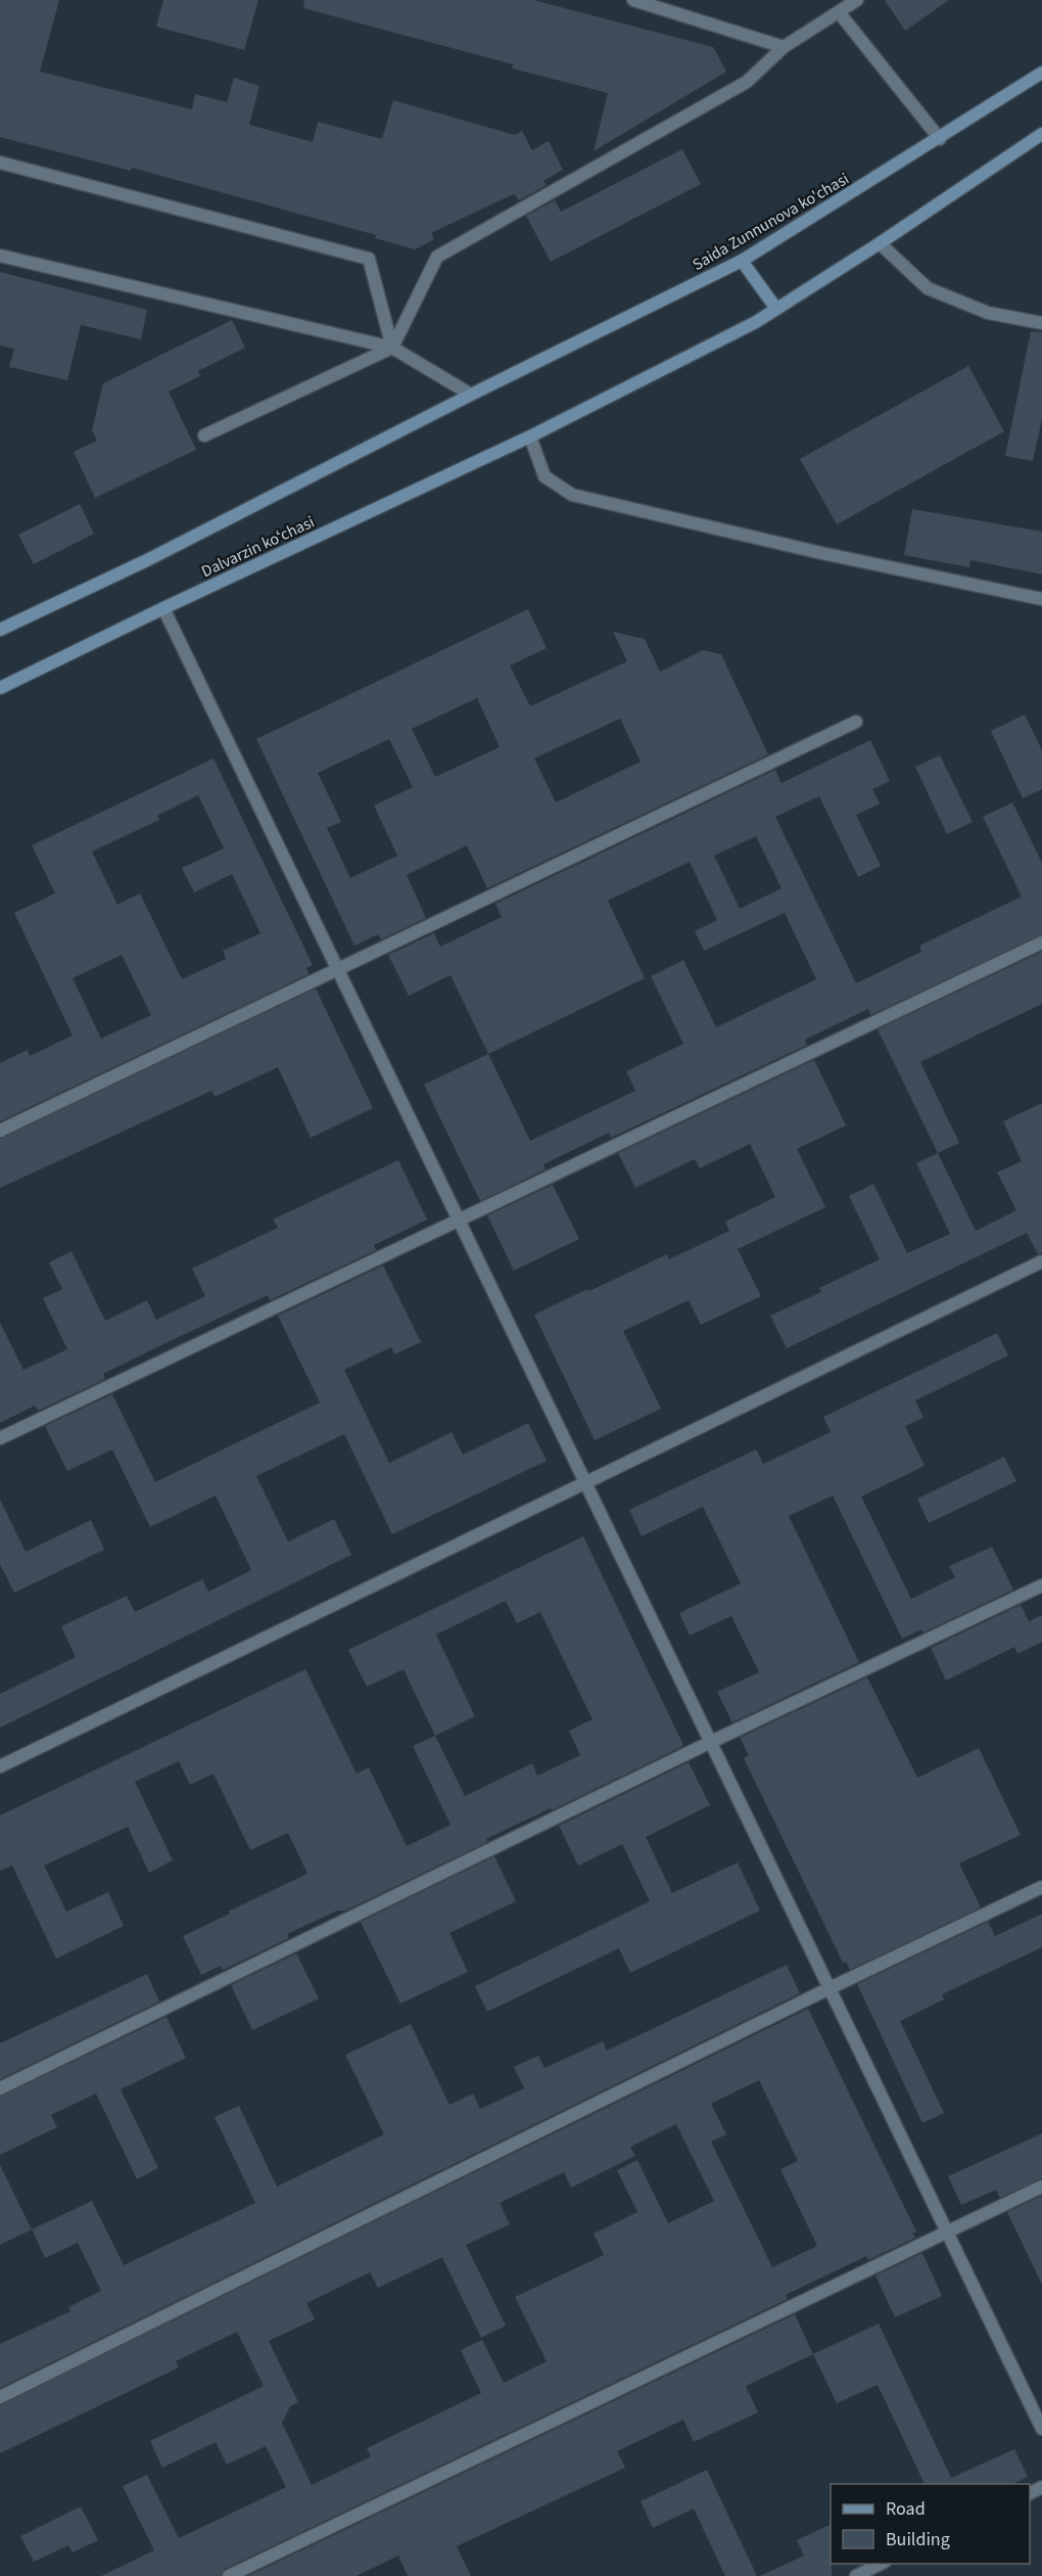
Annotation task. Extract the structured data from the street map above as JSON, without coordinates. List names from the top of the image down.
{
  "streets": {
    "main road": ["Saida Zunnunova ko'chasi", "Dalvarzin koʻchasi"]
  },
  "legend": ["Road", "Building"]
}
